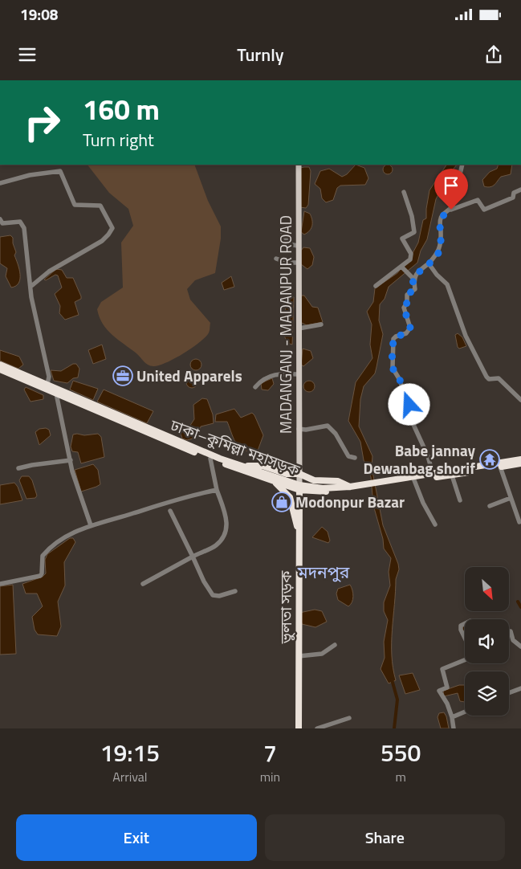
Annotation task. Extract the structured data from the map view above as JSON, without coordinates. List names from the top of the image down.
{
  "streets": {
    "highway": ["ঢাকা–কুমিল্লা মহাসড়ক", "ভুলতা সড়ক"],
    "main road": ["MADANGANJ - MADANPUR ROAD"]
  },
  "crossings": [
    ["MADANGANJ - MADANPUR ROAD", "ঢাকা–কুমিল্লা মহাসড়ক"],
    ["MADANGANJ - MADANPUR ROAD", "ভুলতা সড়ক"],
    ["ঢাকা–কুমিল্লা মহাসড়ক", "ভুলতা সড়ক"]
  ],
  "districts": ["মদনপুর"],
  "places": {
    "office": ["United Apparels"],
    "temple": ["Babe jannay Dewanbag shorif"],
    "shop": ["Modonpur Bazar"]
  },
  "north": "bottom right",
  "page": {
    "status": "19:08",
    "header": "Turnly",
    "turn": ["160 m", "Turn right"],
    "eta": [
      "19:15",
      "Arrival",
      "7",
      "min",
      "550",
      "m"
    ],
    "buttons": ["Exit", "Share"]
  }
}
